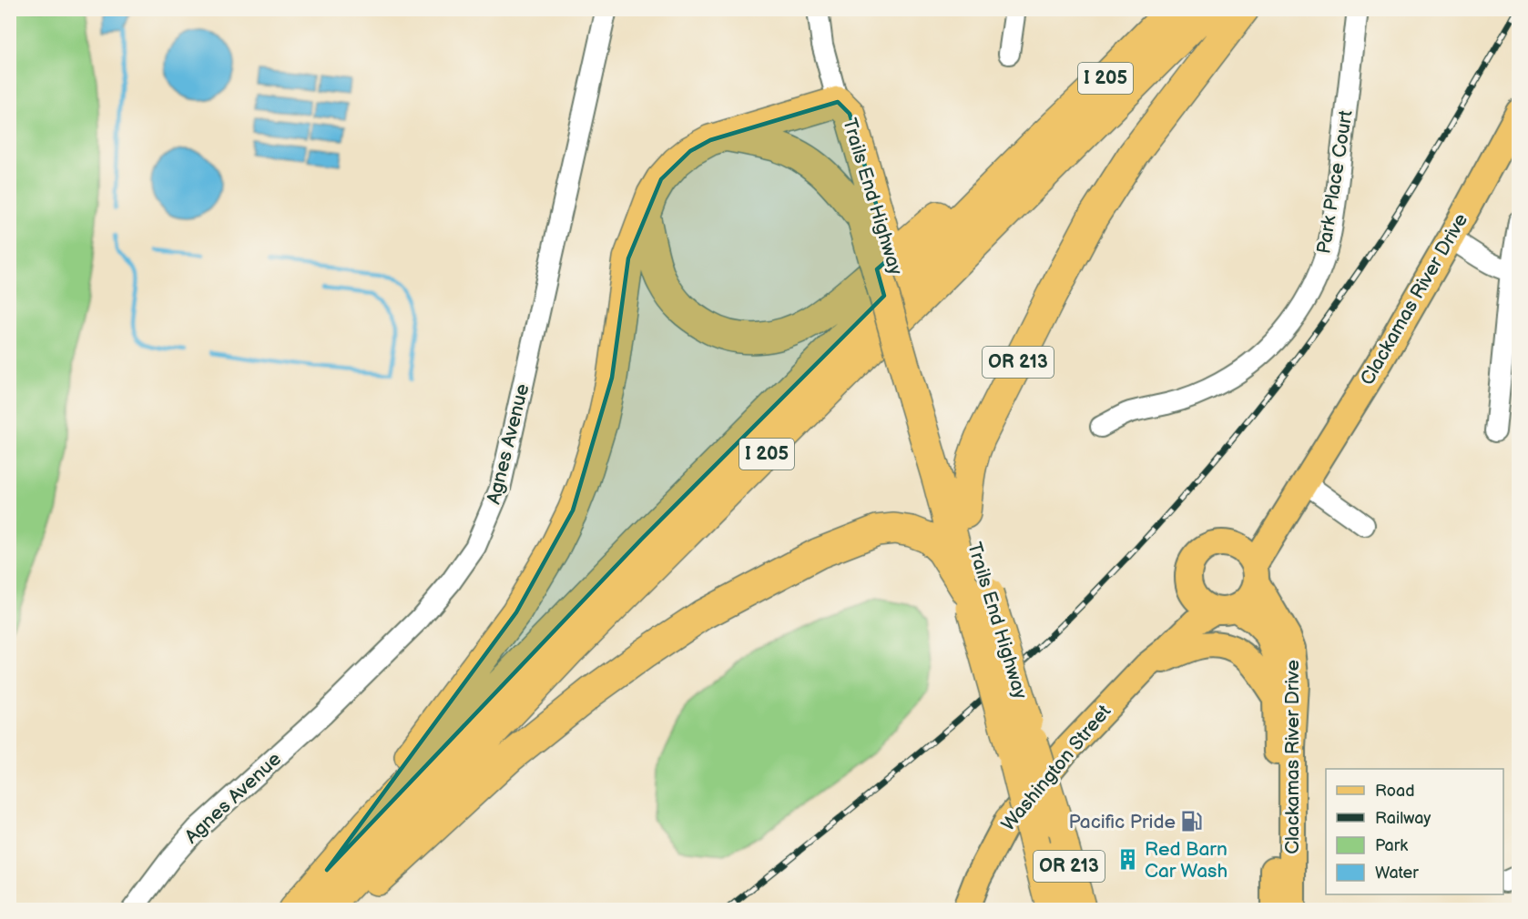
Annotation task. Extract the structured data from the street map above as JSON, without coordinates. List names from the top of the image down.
{
  "streets": {
    "highway": ["I 205", "Trails End Highway", "OR 213"],
    "main road": ["Clackamas River Drive", "Washington Street"],
    "street": ["Park Place Court", "Agnes Avenue"]
  },
  "crossings": [
    ["Trails End Highway", "OR 213"],
    ["Clackamas River Drive", "Washington Street"]
  ],
  "places": {
    "fuel station": ["Pacific Pride"],
    "building": ["Red Barn Car Wash"]
  },
  "legend": [
    "Road",
    "Railway",
    "Park",
    "Water"
  ]
}
